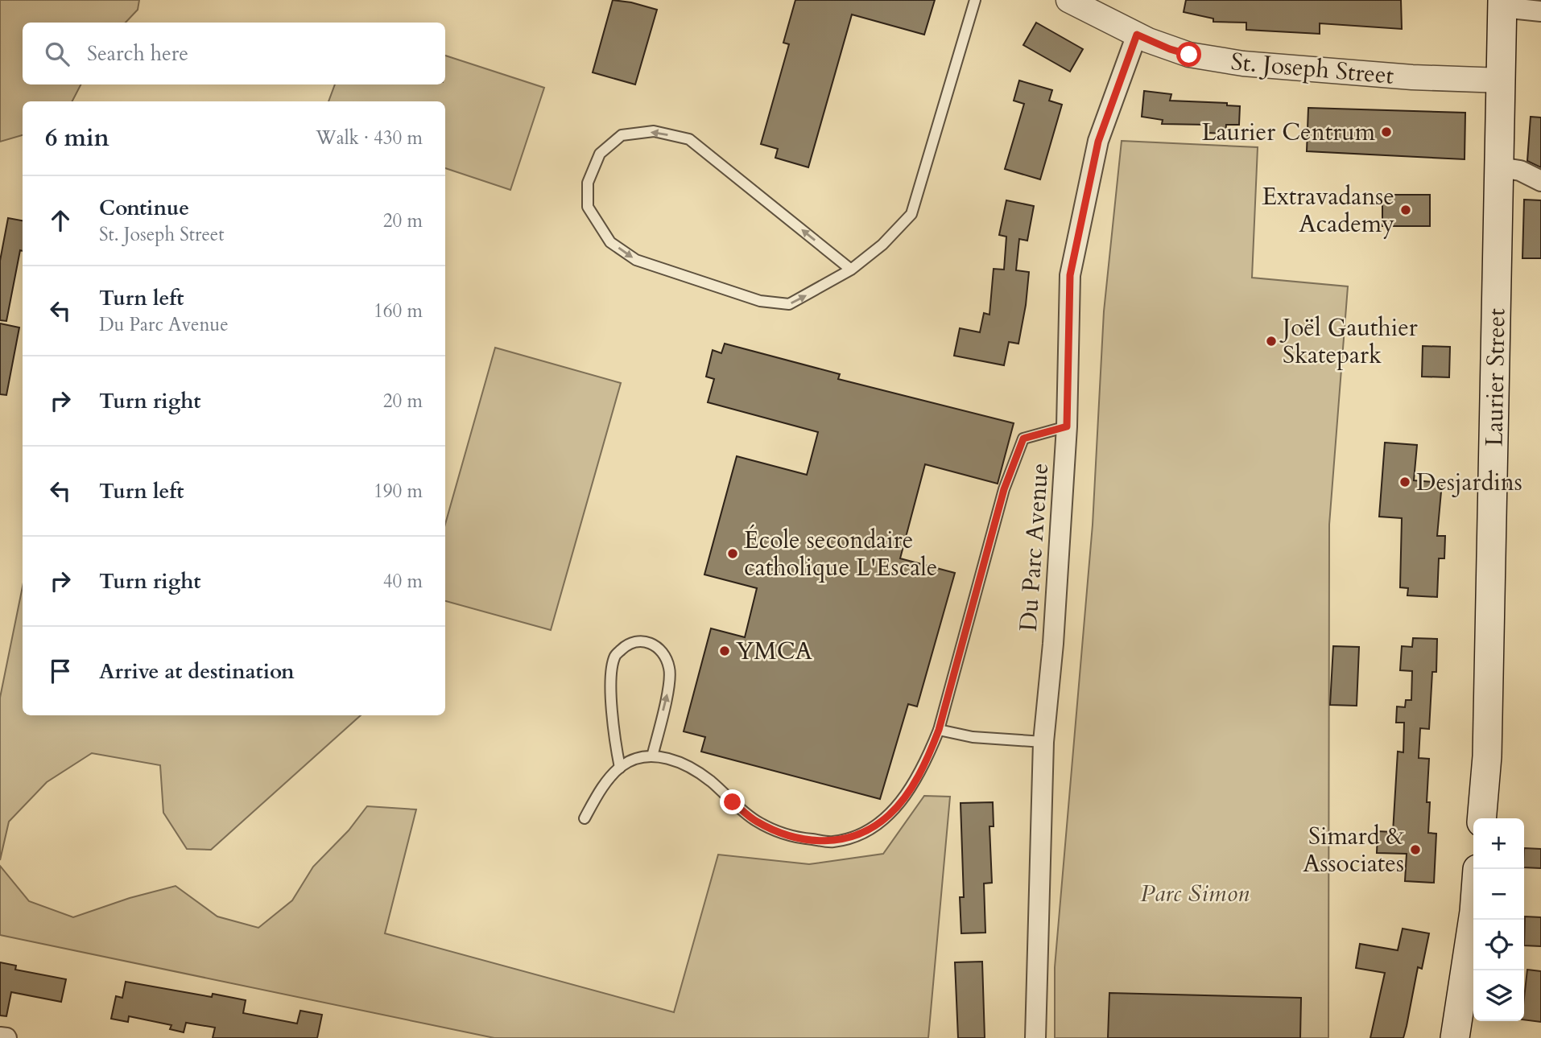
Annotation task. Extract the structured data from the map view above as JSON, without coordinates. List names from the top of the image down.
{
  "streets": {
    "main road": ["Laurier Street"],
    "street": ["St. Joseph Street", "Du Parc Avenue"]
  },
  "crossings": [
    ["St. Joseph Street", "Laurier Street"],
    ["St. Joseph Street", "Du Parc Avenue"]
  ],
  "parks": ["Parc Simon"],
  "places": [
    "Laurier Centrum",
    "Extravadanse Academy",
    "Joël Gauthier Skatepark",
    "Desjardins",
    "École secondaire catholique L'Escale",
    "YMCA",
    "Simard & Associates"
  ],
  "page": {
    "search": "Search here",
    "heading": ["6 min", "Walk · 430 m"],
    "list": [
      ["Continue", "St. Joseph Street", "20 m"],
      ["Turn left", "Du Parc Avenue", "160 m"],
      ["Turn right", "20 m"],
      ["Turn left", "190 m"],
      ["Turn right", "40 m"],
      "Arrive at destination"
    ],
    "map_buttons": ["+", "−"]
  }
}
